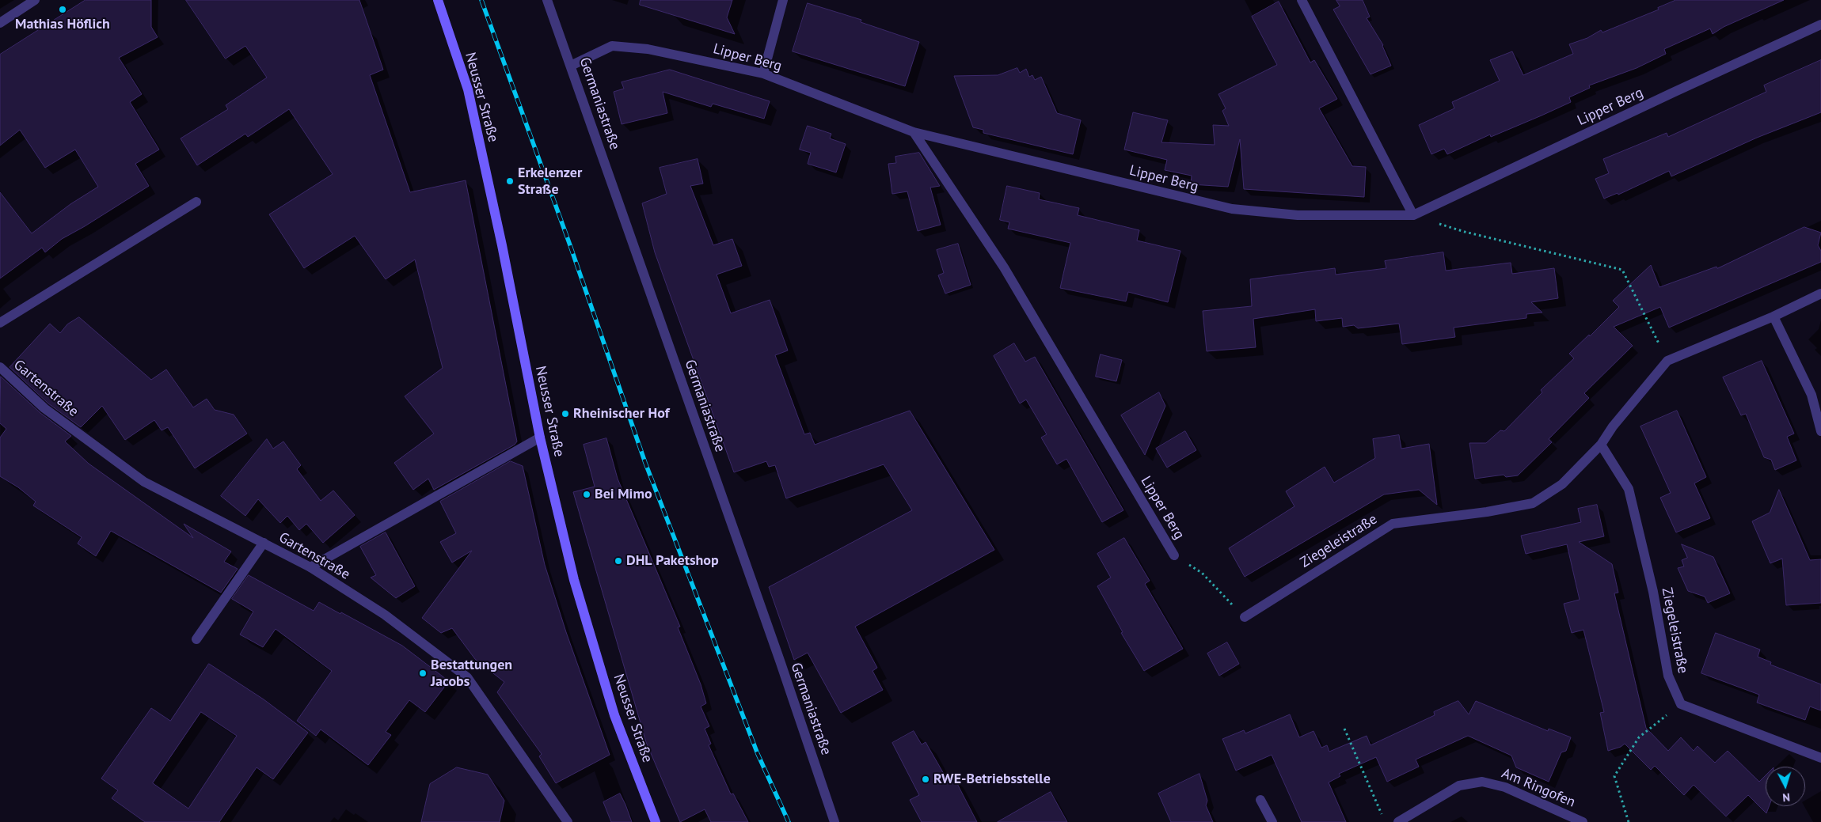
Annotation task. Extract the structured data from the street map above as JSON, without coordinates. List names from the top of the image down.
{
  "streets": {
    "street": [
      "Lipper Berg",
      "Neusser Straße",
      "Germaniastraße",
      "Gartenstraße",
      "Ziegeleistraße",
      "Am Ringofen"
    ]
  },
  "crossings": [
    ["Lipper Berg", "Germaniastraße"]
  ],
  "places": [
    "Mathias Höflich",
    "Erkelenzer Straße",
    "Rheinischer Hof",
    "Bei Mimo",
    "DHL Paketshop",
    "Bestattungen Jacobs",
    "RWE-Betriebsstelle"
  ],
  "north": "bottom"
}
